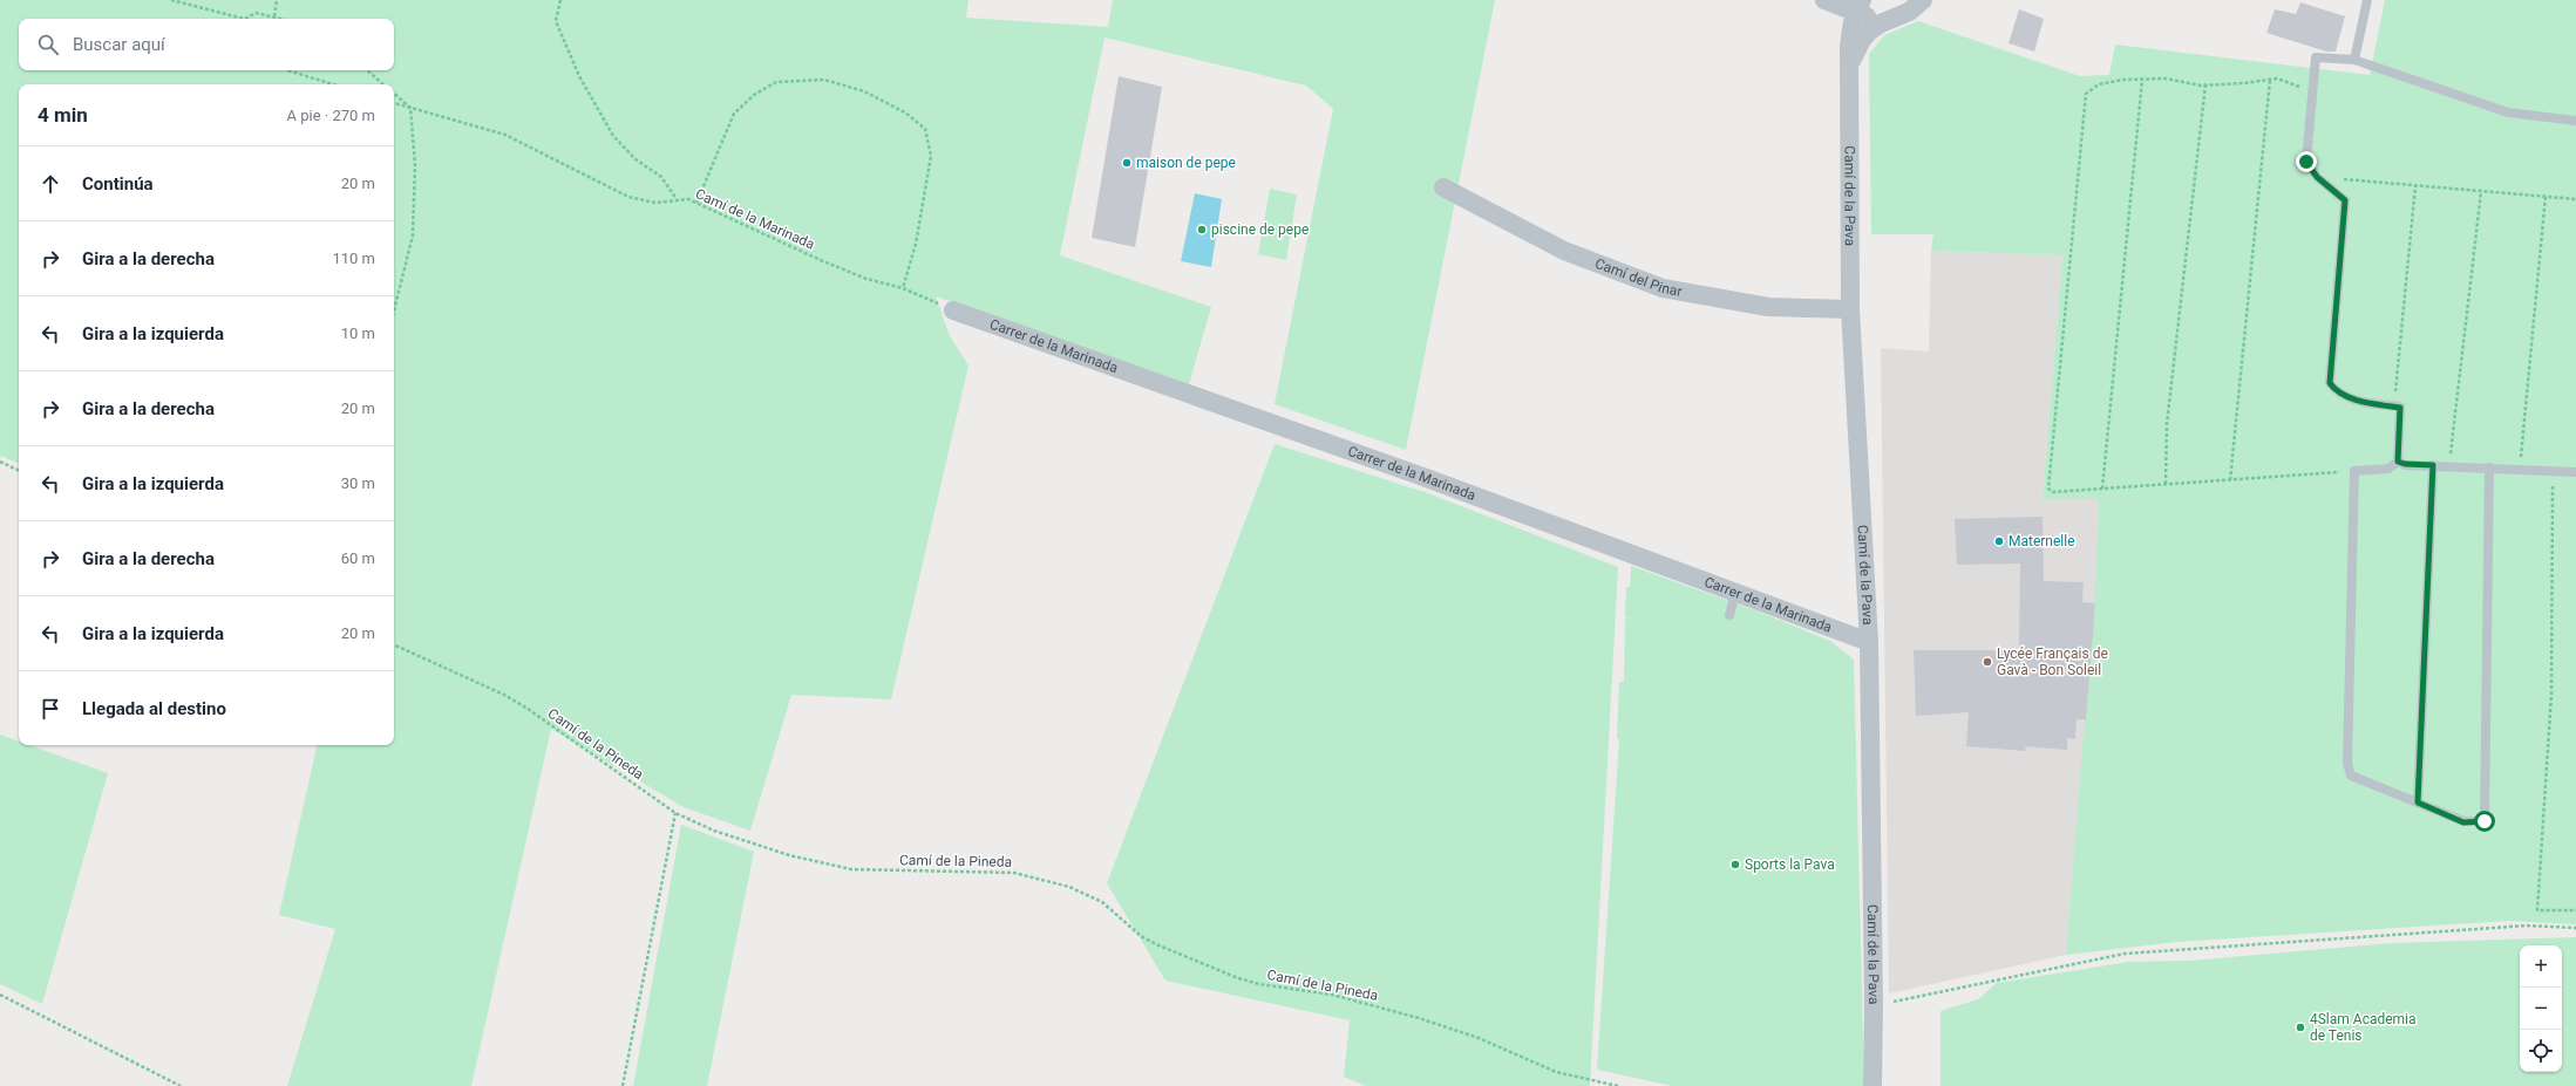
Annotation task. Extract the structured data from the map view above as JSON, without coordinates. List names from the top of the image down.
{
  "streets": {
    "street": ["Camí de la Pava", "Camí del Pinar", "Carrer de la Marinada"],
    "path": ["Camí de la Marinada", "Camí de la Pineda"]
  },
  "crossings": [
    ["Camí de la Pava", "Camí del Pinar"],
    ["Camí de la Pava", "Carrer de la Marinada"],
    ["Camí de la Marinada", "Carrer de la Marinada"]
  ],
  "places": [
    "maison de pepe",
    "piscine de pepe",
    "Maternelle",
    "Lycée Français de Gavà - Bon Soleil",
    "Sports la Pava",
    "4Slam Academia de Tenis"
  ],
  "page": {
    "search": "Buscar aquí",
    "heading": ["4 min", "A pie · 270 m"],
    "list": [
      ["Continúa", "20 m"],
      ["Gira a la derecha", "110 m"],
      ["Gira a la izquierda", "10 m"],
      ["Gira a la derecha", "20 m"],
      ["Gira a la izquierda", "30 m"],
      ["Gira a la derecha", "60 m"],
      ["Gira a la izquierda", "20 m"],
      "Llegada al destino"
    ],
    "map_buttons": ["+", "−"]
  }
}
